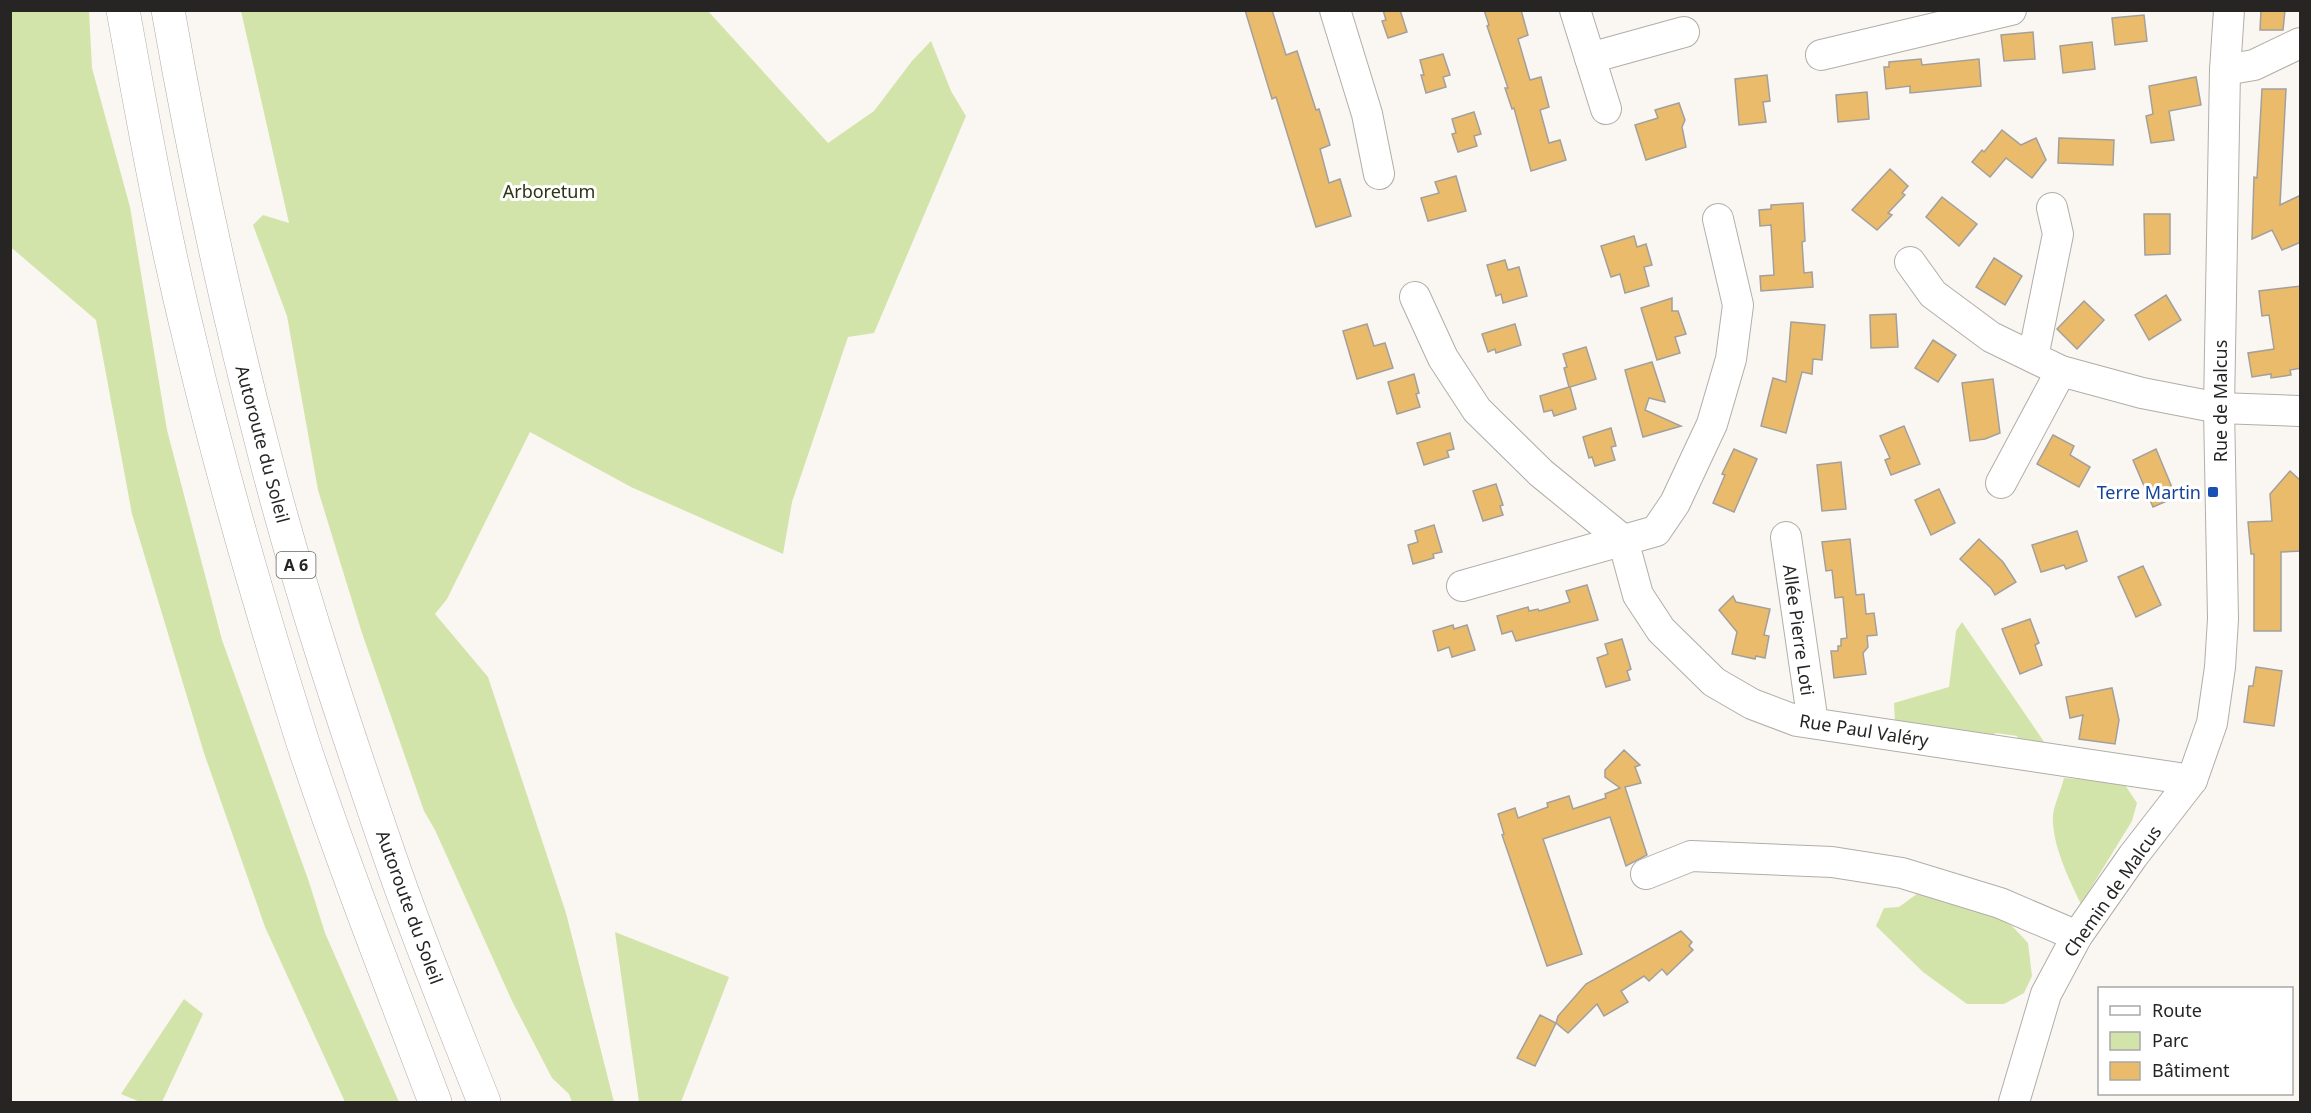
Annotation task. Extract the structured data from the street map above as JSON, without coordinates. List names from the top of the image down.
{
  "streets": {
    "highway": ["Autoroute du Soleil", "A 6"],
    "street": [
      "Rue de Malcus",
      "Allée Pierre Loti",
      "Rue Paul Valéry",
      "Chemin de Malcus"
    ]
  },
  "crossings": [
    ["Rue de Malcus", "Rue Paul Valéry"],
    ["Rue de Malcus", "Chemin de Malcus"],
    ["Allée Pierre Loti", "Rue Paul Valéry"],
    ["Rue Paul Valéry", "Chemin de Malcus"]
  ],
  "parks": ["Arboretum"],
  "places": {
    "transit": ["Terre Martin"]
  },
  "legend": ["Route", "Parc", "Bâtiment"]
}
